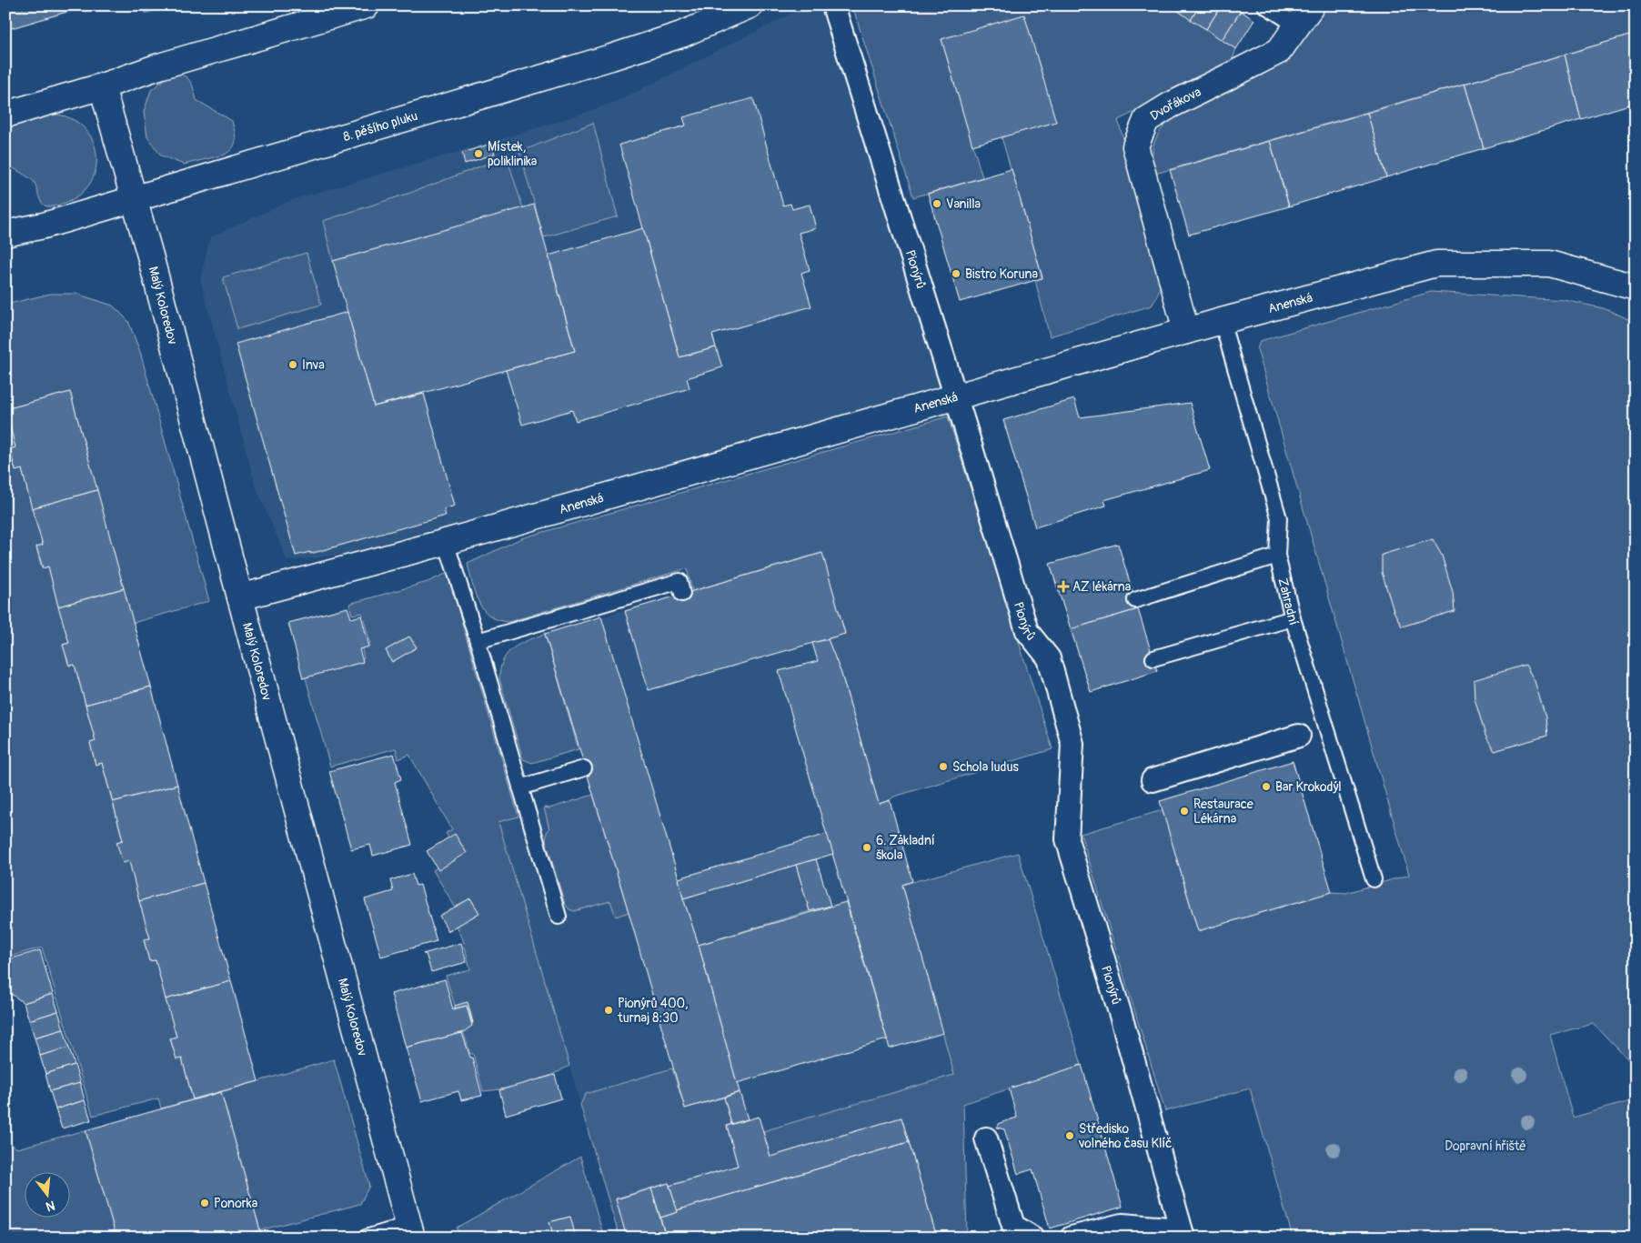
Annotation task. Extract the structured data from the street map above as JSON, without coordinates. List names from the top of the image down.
{
  "streets": {
    "street": [
      "Dvořákova",
      "8. pěšího pluku",
      "Pionýrů",
      "Anenská",
      "Malý Koloredov"
    ],
    "lane": ["Zahradní"]
  },
  "crossings": [
    ["Dvořákova", "Anenská"],
    ["8. pěšího pluku", "Malý Koloredov"],
    ["Pionýrů", "Anenská"],
    ["Anenská", "Malý Koloredov"],
    ["Anenská", "Zahradní"]
  ],
  "parks": ["Dopravní hřiště"],
  "places": {
    "other": [
      "Místek, poliklinika",
      "Vanilla",
      "Bistro Koruna",
      "Inva",
      "Schola ludus",
      "Bar Krokodýl",
      "Restaurace Lékárna",
      "6. Základní škola",
      "Pionýrů 400, turnaj 8:30",
      "Středisko volného času Klíč",
      "Ponorka"
    ],
    "health": ["AZ lékárna"]
  },
  "north": "bottom"
}
